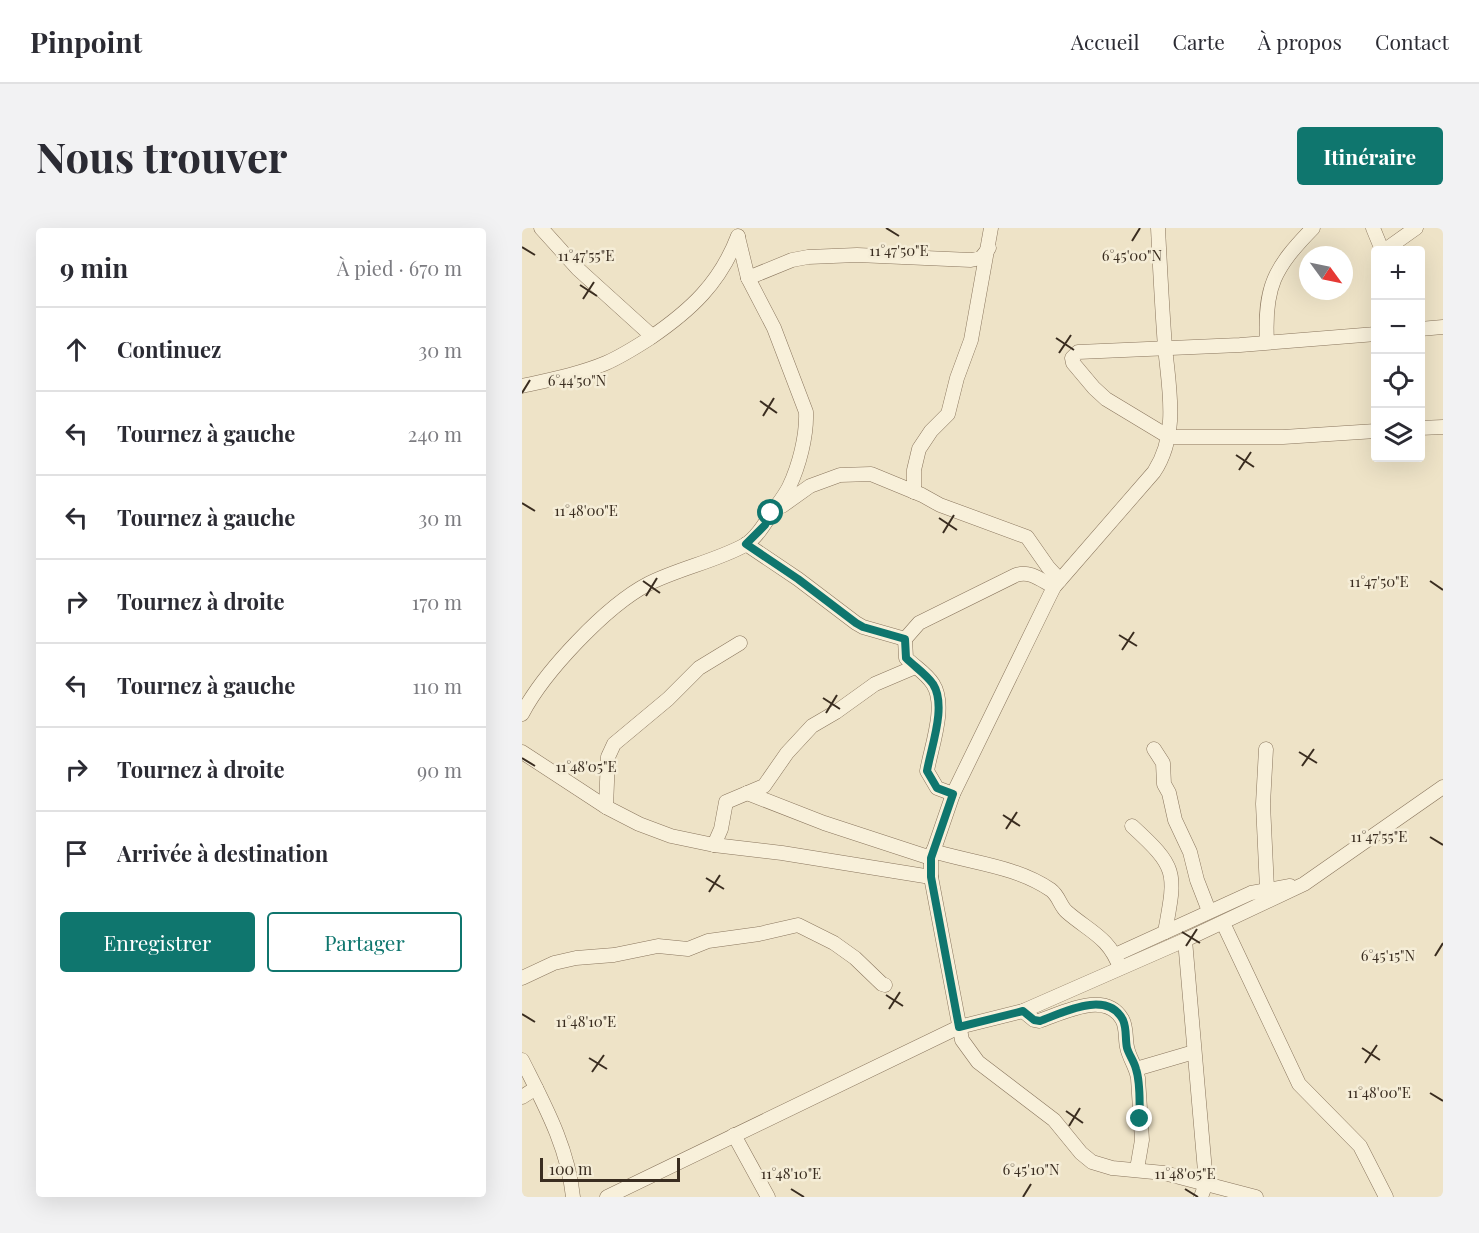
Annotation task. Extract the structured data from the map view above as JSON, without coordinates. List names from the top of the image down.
{
  "scale_bar": "100 m",
  "north": "bottom right",
  "page": {
    "header": "Pinpoint",
    "nav": [
      "Accueil",
      "Carte",
      "À propos",
      "Contact"
    ],
    "buttons": [
      "Itinéraire",
      ["Enregistrer", "Partager"]
    ],
    "title": "Nous trouver",
    "heading": ["9 min", "À pied · 670 m"],
    "map_buttons": ["+", "−"],
    "list": [
      ["Continuez", "30 m"],
      ["Tournez à gauche", "240 m"],
      ["Tournez à gauche", "30 m"],
      ["Tournez à droite", "170 m"],
      ["Tournez à gauche", "110 m"],
      ["Tournez à droite", "90 m"],
      "Arrivée à destination"
    ],
    "scale": "100 m"
  },
  "coordinates": [
    "11°47'50\"E",
    "11°47'55\"E",
    "6°45'00\"N",
    "6°44'50\"N",
    "11°48'00\"E",
    "11°48'05\"E",
    "6°45'15\"N",
    "11°48'10\"E",
    "6°45'10\"N"
  ]
}
